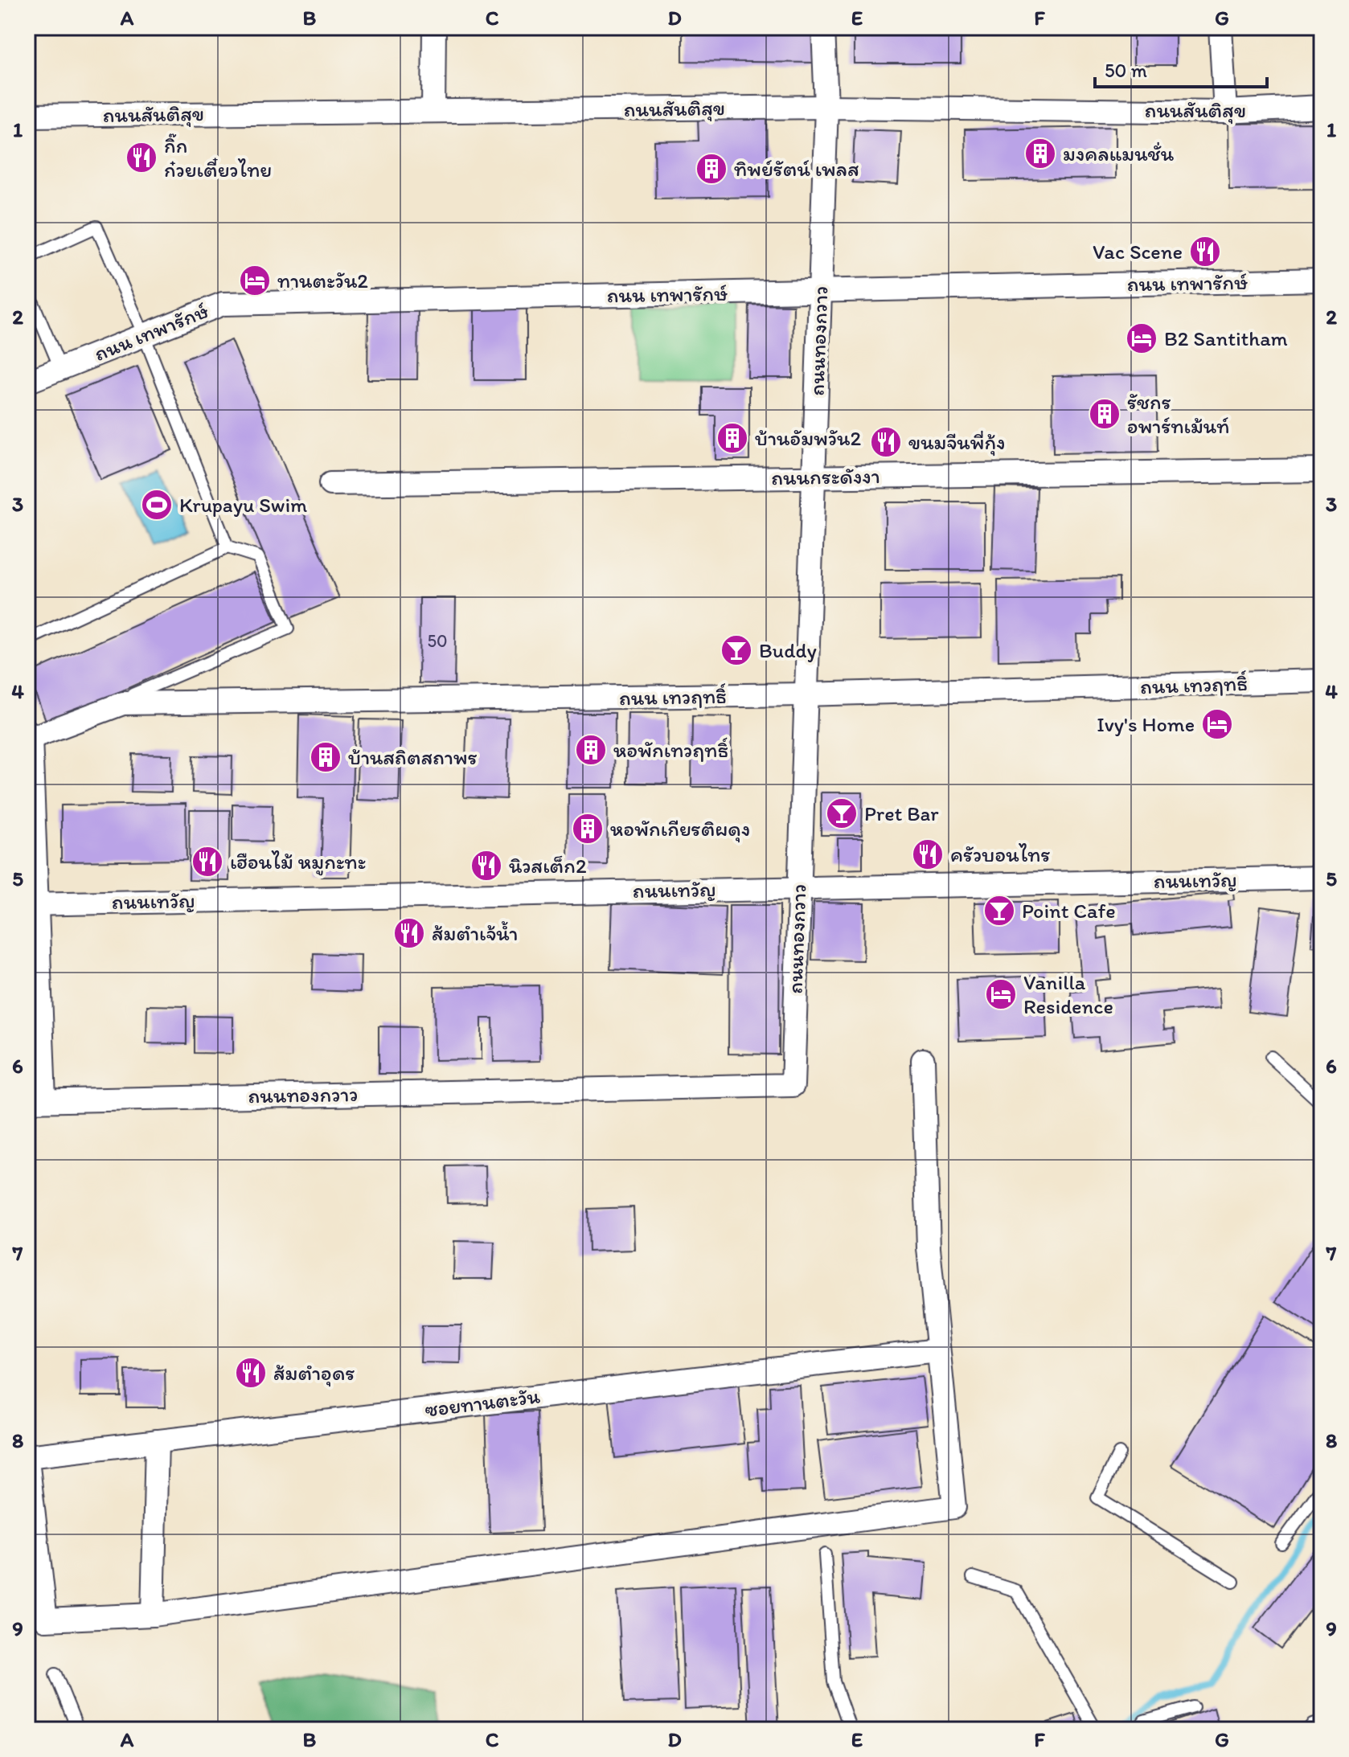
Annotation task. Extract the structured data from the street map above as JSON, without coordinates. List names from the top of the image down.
{
  "streets": {
    "street": [
      "ถนนสันติสุข",
      "ถนน เทพารักษ์",
      "ถนนทองกวาว",
      "ถนนกระดังงา",
      "ถนน เทวฤทธิ์",
      "ถนนเทวัญ",
      "ซอยทานตะวัน"
    ]
  },
  "crossings": [
    ["ถนนสันติสุข", "ถนนทองกวาว"],
    ["ถนน เทพารักษ์", "ถนนทองกวาว"],
    ["ถนนทองกวาว", "ถนนกระดังงา"],
    ["ถนนทองกวาว", "ถนน เทวฤทธิ์"],
    ["ถนนทองกวาว", "ถนนเทวัญ"]
  ],
  "places": {
    "building": [
      "มงคลแมนชั่น",
      "ทิพย์รัตน์ เพลส",
      "รัชกร อพาร์ทเม้นท์",
      "บ้านอัมพวัน2",
      "หอพักเทวฤทธิ์",
      "บ้านสถิตสถาพร",
      "หอพักเกียรติผดุง"
    ],
    "restaurant": [
      "กิ๊ก ก๋วยเตี๋ยวไทย",
      "Vac Scene",
      "ขนมจีนพี่กุ้ง",
      "ครัวบอนไทร",
      "เฮือนไม้ หมูกะทะ",
      "นิวสเต็ก2",
      "ส้มตำเจ้น้ำ",
      "ส้มตำอุดร"
    ],
    "hotel": [
      "ทานตะวัน2",
      "B2 Santitham",
      "Ivy's Home",
      "Vanilla Residence"
    ],
    "sports": ["Krupayu Swim"],
    "bar": ["Buddy", "Pret Bar", "Point Cafe"]
  },
  "house_numbers": ["50"],
  "scale_bar": "50 m",
  "grid": {
    "columns": [
      "A",
      "B",
      "C",
      "D",
      "E",
      "F",
      "G"
    ],
    "rows": [
      "1",
      "2",
      "3",
      "4",
      "5",
      "6",
      "7",
      "8",
      "9"
    ]
  }
}
